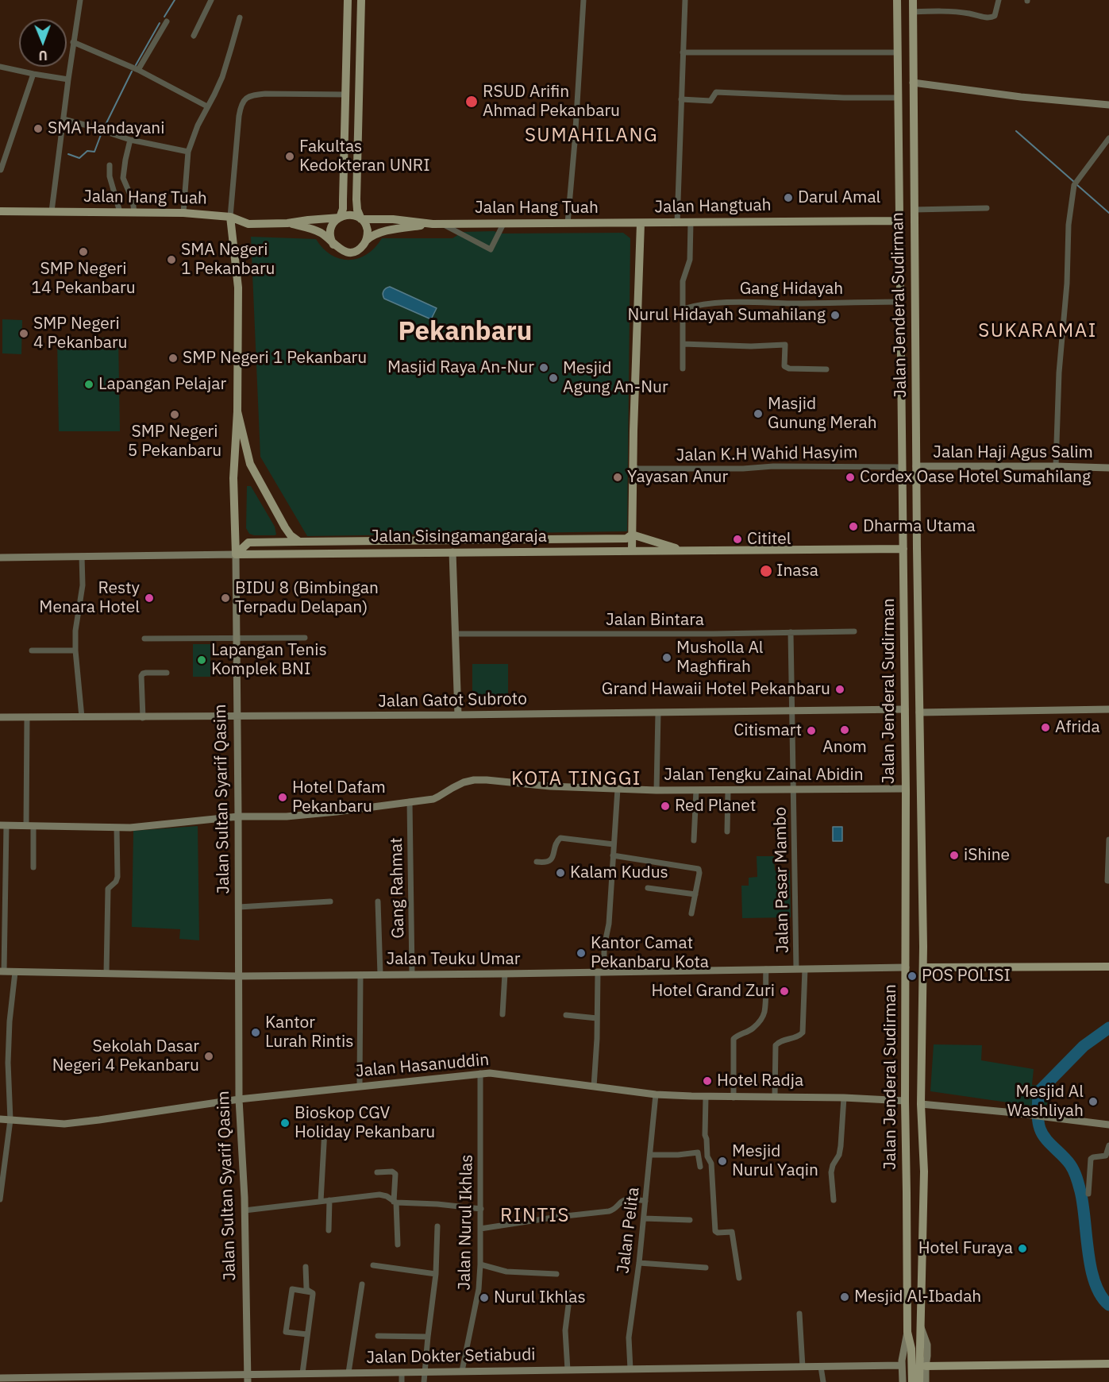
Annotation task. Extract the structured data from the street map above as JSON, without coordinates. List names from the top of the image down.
{
  "streets": {
    "main road": [
      "Jalan Hang Tuah",
      "Jalan Hangtuah",
      "Jalan Jenderal Sudirman",
      "Jalan Sisingamangaraja",
      "Jalan Sultan Syarif Qasim"
    ],
    "street": [
      "Gang Hidayah",
      "Jalan Haji Agus Salim",
      "Jalan K.H Wahid Hasyim",
      "Jalan Bintara",
      "Jalan Gatot Subroto",
      "Jalan Tengku Zainal Abidin",
      "Jalan Pasar Mambo",
      "Gang Rahmat",
      "Jalan Teuku Umar",
      "Jalan Hasanuddin",
      "Jalan Nurul Ikhlas",
      "Jalan Pelita",
      "Jalan Dokter Setiabudi"
    ]
  },
  "crossings": [
    ["Jalan Hang Tuah", "Jalan Hangtuah"],
    ["Jalan Hang Tuah", "Jalan Sultan Syarif Qasim"],
    ["Jalan Hangtuah", "Jalan Jenderal Sudirman"],
    ["Gang Hidayah", "Jalan Jenderal Sudirman"],
    ["Jalan Jenderal Sudirman", "Jalan Haji Agus Salim"],
    ["Jalan Jenderal Sudirman", "Jalan K.H Wahid Hasyim"],
    ["Jalan Jenderal Sudirman", "Jalan Sisingamangaraja"],
    ["Jalan Jenderal Sudirman", "Jalan Gatot Subroto"],
    ["Jalan Jenderal Sudirman", "Jalan Tengku Zainal Abidin"],
    ["Jalan Jenderal Sudirman", "Jalan Teuku Umar"],
    ["Jalan Jenderal Sudirman", "Jalan Hasanuddin"],
    ["Jalan Sisingamangaraja", "Jalan Sultan Syarif Qasim"],
    ["Jalan Bintara", "Jalan Pasar Mambo"],
    ["Jalan Gatot Subroto", "Jalan Sultan Syarif Qasim"],
    ["Jalan Gatot Subroto", "Jalan Pasar Mambo"],
    ["Jalan Tengku Zainal Abidin", "Jalan Sultan Syarif Qasim"],
    ["Jalan Tengku Zainal Abidin", "Jalan Pasar Mambo"],
    ["Jalan Tengku Zainal Abidin", "Gang Rahmat"],
    ["Jalan Sultan Syarif Qasim", "Jalan Teuku Umar"],
    ["Jalan Sultan Syarif Qasim", "Jalan Hasanuddin"],
    ["Jalan Sultan Syarif Qasim", "Jalan Dokter Setiabudi"],
    ["Jalan Pasar Mambo", "Jalan Teuku Umar"],
    ["Gang Rahmat", "Jalan Teuku Umar"],
    ["Jalan Hasanuddin", "Jalan Nurul Ikhlas"],
    ["Jalan Hasanuddin", "Jalan Pelita"],
    ["Jalan Nurul Ikhlas", "Jalan Dokter Setiabudi"],
    ["Jalan Pelita", "Jalan Dokter Setiabudi"]
  ],
  "districts": [
    "SUMAHILANG",
    "SUKARAMAI",
    "Pekanbaru",
    "KOTA TINGGI",
    "RINTIS"
  ],
  "places": [
    "RSUD Arifin Ahmad Pekanbaru",
    "SMA Handayani",
    "Fakultas Kedokteran UNRI",
    "Darul Amal",
    "SMP Negeri 14 Pekanbaru",
    "SMA Negeri 1 Pekanbaru",
    "Nurul Hidayah Sumahilang",
    "SMP Negeri 4 Pekanbaru",
    "SMP Negeri 1 Pekanbaru",
    "Masjid Raya An-Nur",
    "Mesjid Agung An-Nur",
    "Lapangan Pelajar",
    "Masjid Gunung Merah",
    "SMP Negeri 5 Pekanbaru",
    "Yayasan Anur",
    "Cordex Oase Hotel Sumahilang",
    "Dharma Utama",
    "Cititel",
    "Inasa",
    "Resty Menara Hotel",
    "BIDU 8 (Bimbingan Terpadu Delapan)",
    "Musholla Al Maghfirah",
    "Lapangan Tenis Komplek BNI",
    "Grand Hawaii Hotel Pekanbaru",
    "Afrida",
    "Anom",
    "Citismart",
    "Hotel Dafam Pekanbaru",
    "Red Planet",
    "iShine",
    "Kalam Kudus",
    "Kantor Camat Pekanbaru Kota",
    "POS POLISI",
    "Hotel Grand Zuri",
    "Kantor Lurah Rintis",
    "Sekolah Dasar Negeri 4 Pekanbaru",
    "Hotel Radja",
    "Mesjid Al Washliyah",
    "Bioskop CGV Holiday Pekanbaru",
    "Mesjid Nurul Yaqin",
    "Hotel Furaya",
    "Mesjid Al-Ibadah",
    "Nurul Ikhlas"
  ],
  "north": "bottom"
}
